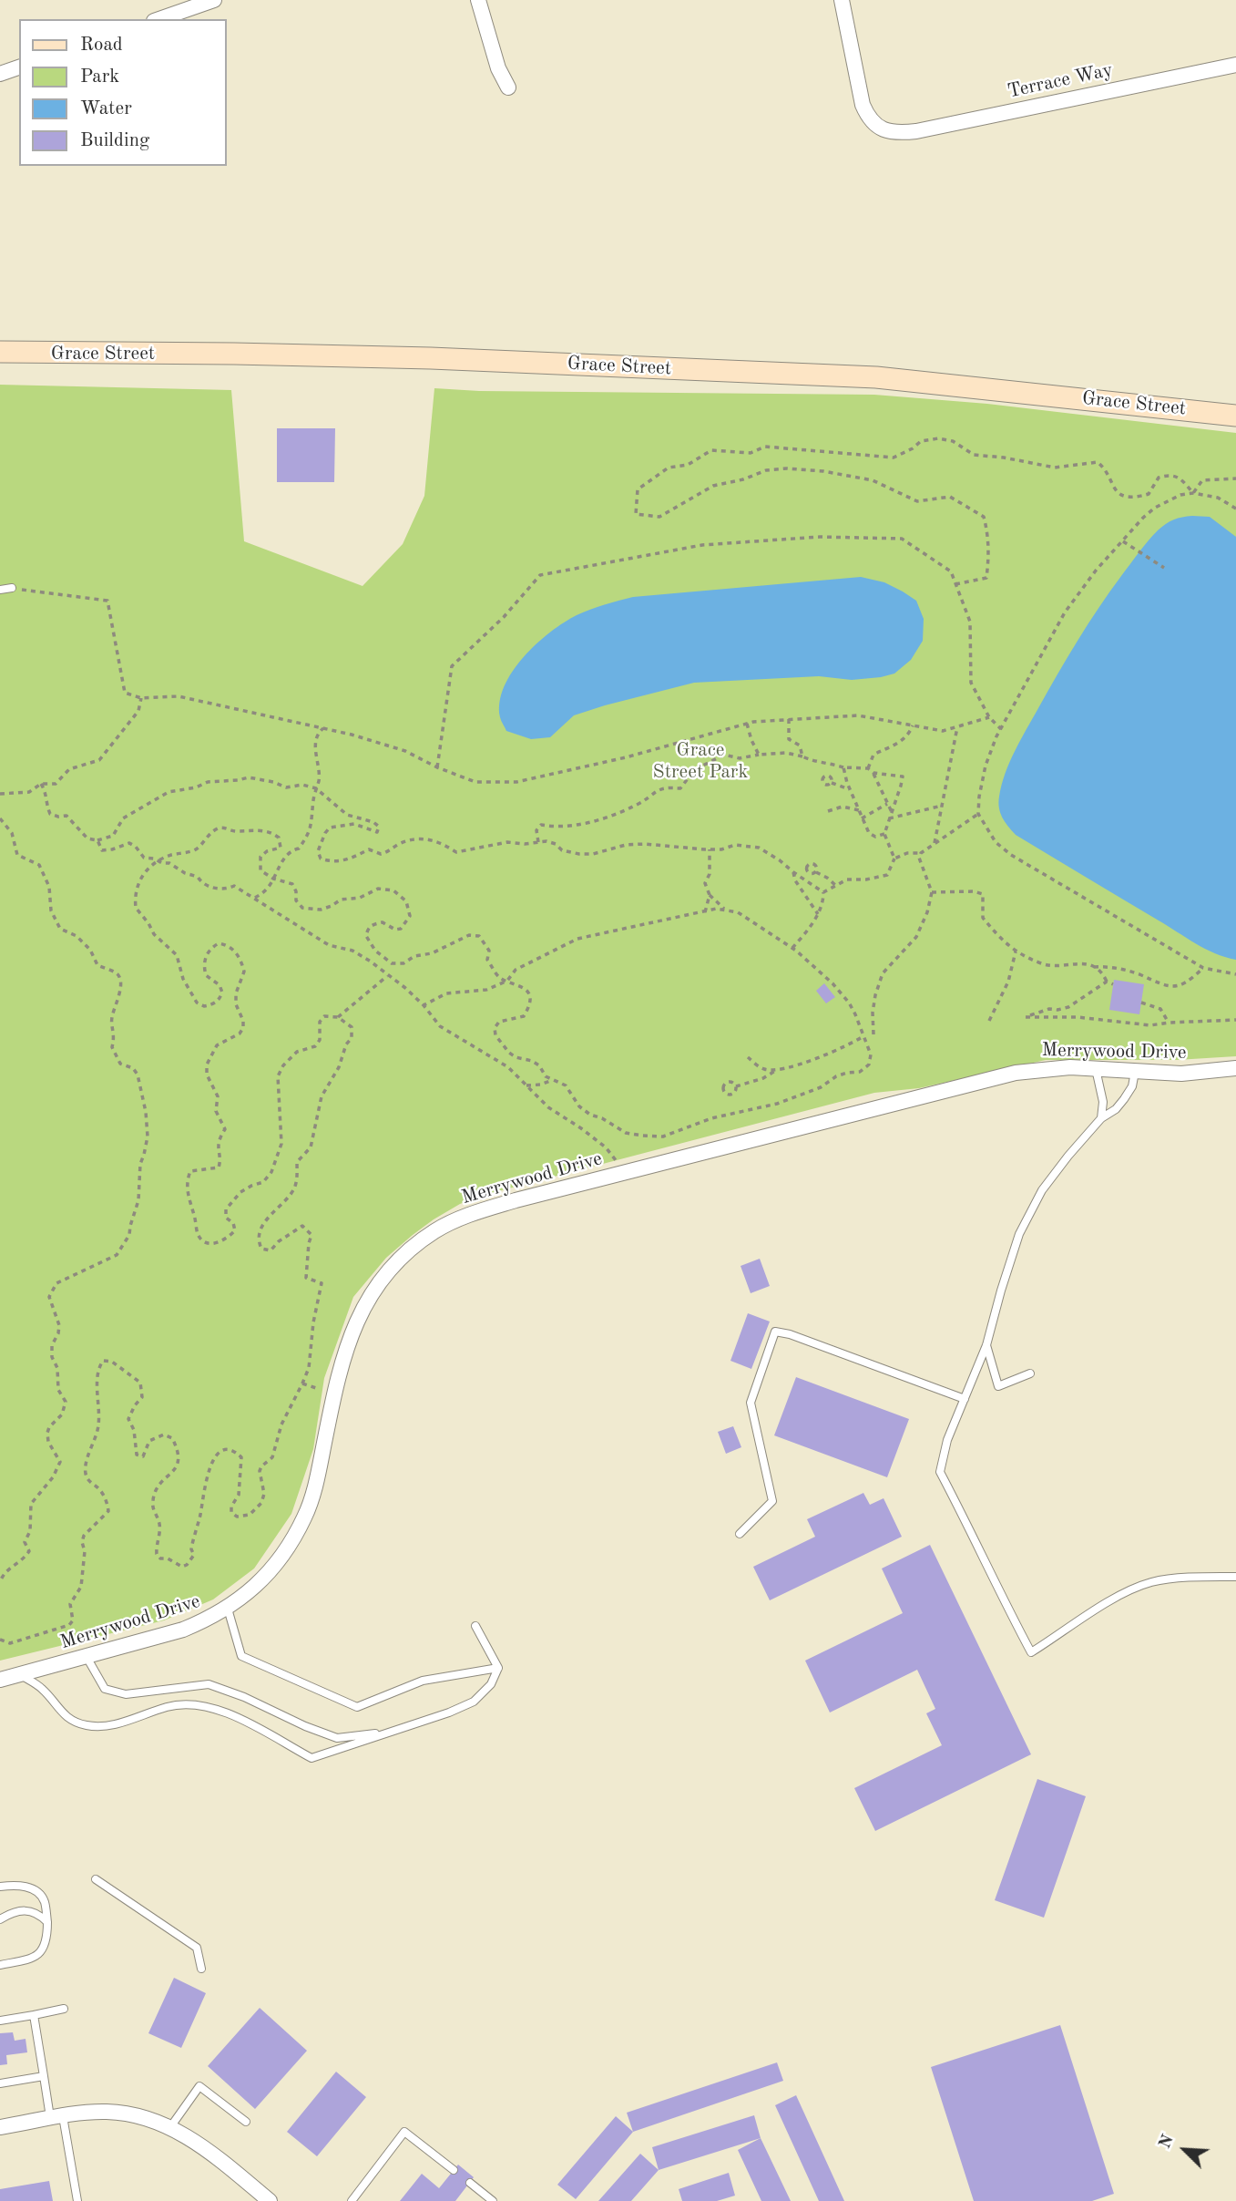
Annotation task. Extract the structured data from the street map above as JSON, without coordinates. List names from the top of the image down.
{
  "streets": {
    "main road": ["Grace Street"],
    "street": ["Terrace Way", "Merrywood Drive"]
  },
  "parks": ["Grace Street Park"],
  "legend": [
    "Road",
    "Park",
    "Water",
    "Building"
  ],
  "north": "top left"
}
